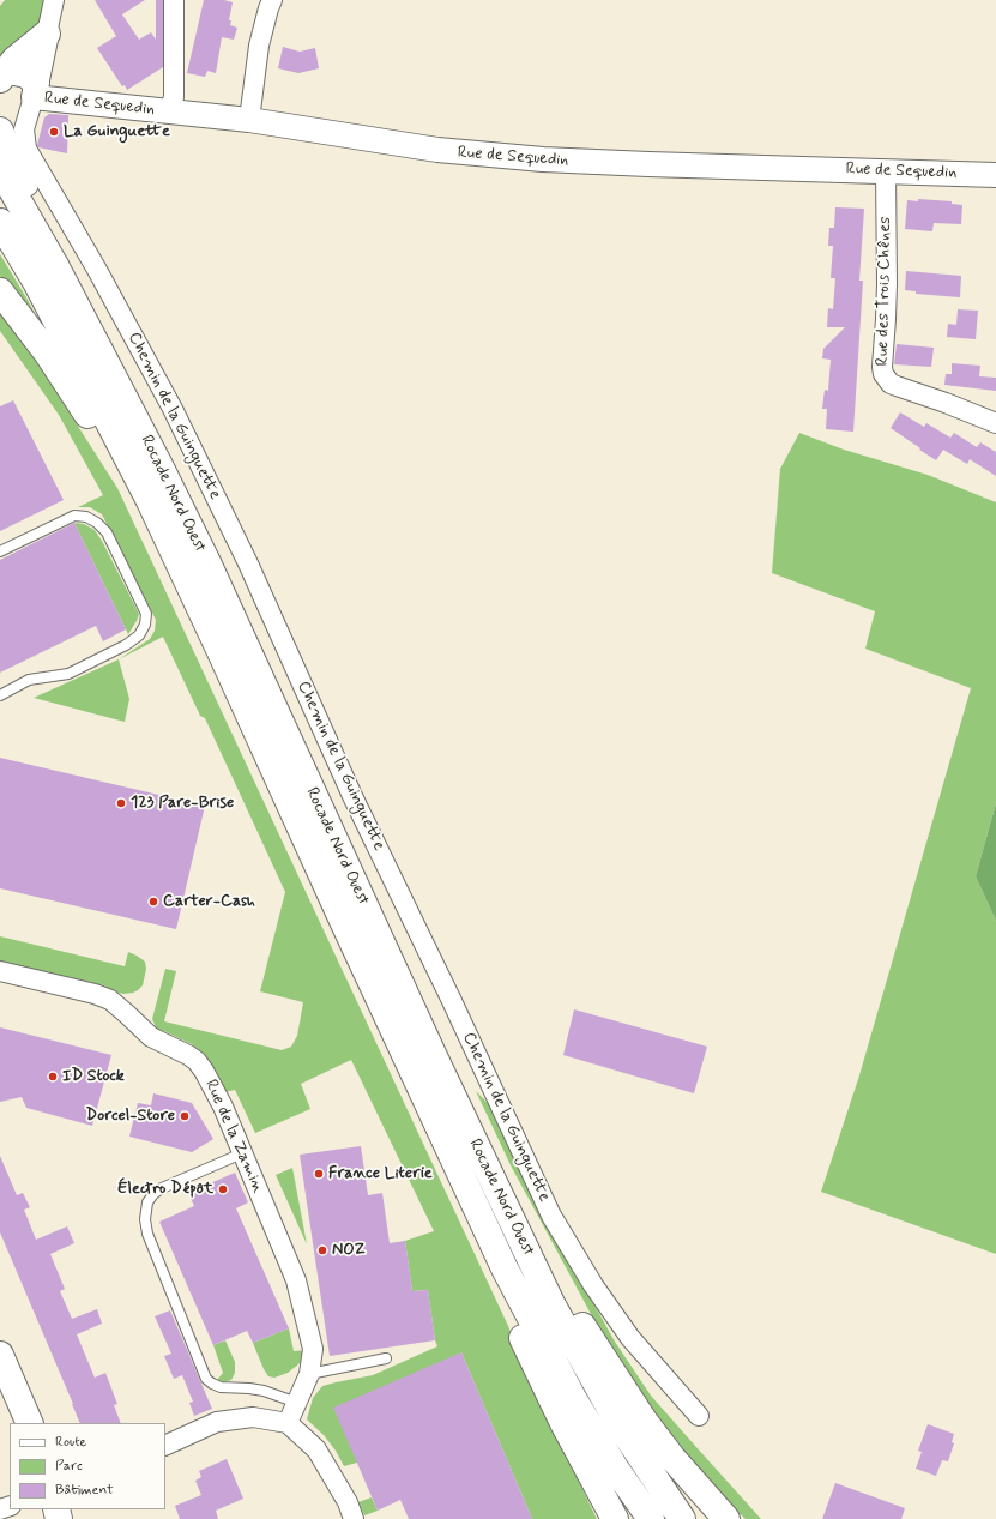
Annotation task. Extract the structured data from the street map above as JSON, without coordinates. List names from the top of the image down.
{
  "streets": {
    "main road": ["Rocade Nord Ouest"],
    "street": [
      "Rue de Sequedin",
      "Rue des Trois Chênes",
      "Chemin de la Guinguette",
      "Rue de la Zamin"
    ]
  },
  "crossings": [
    ["Rue de Sequedin", "Rue des Trois Chênes"],
    ["Rue de Sequedin", "Chemin de la Guinguette"]
  ],
  "places": [
    "La Guinguette",
    "123 Pare-Brise",
    "Carter-Cash",
    "ID Stock",
    "Dorcel-Store",
    "France Literie",
    "Électro Dépôt",
    "NOZ"
  ],
  "legend": ["Route", "Parc", "Bâtiment"]
}
